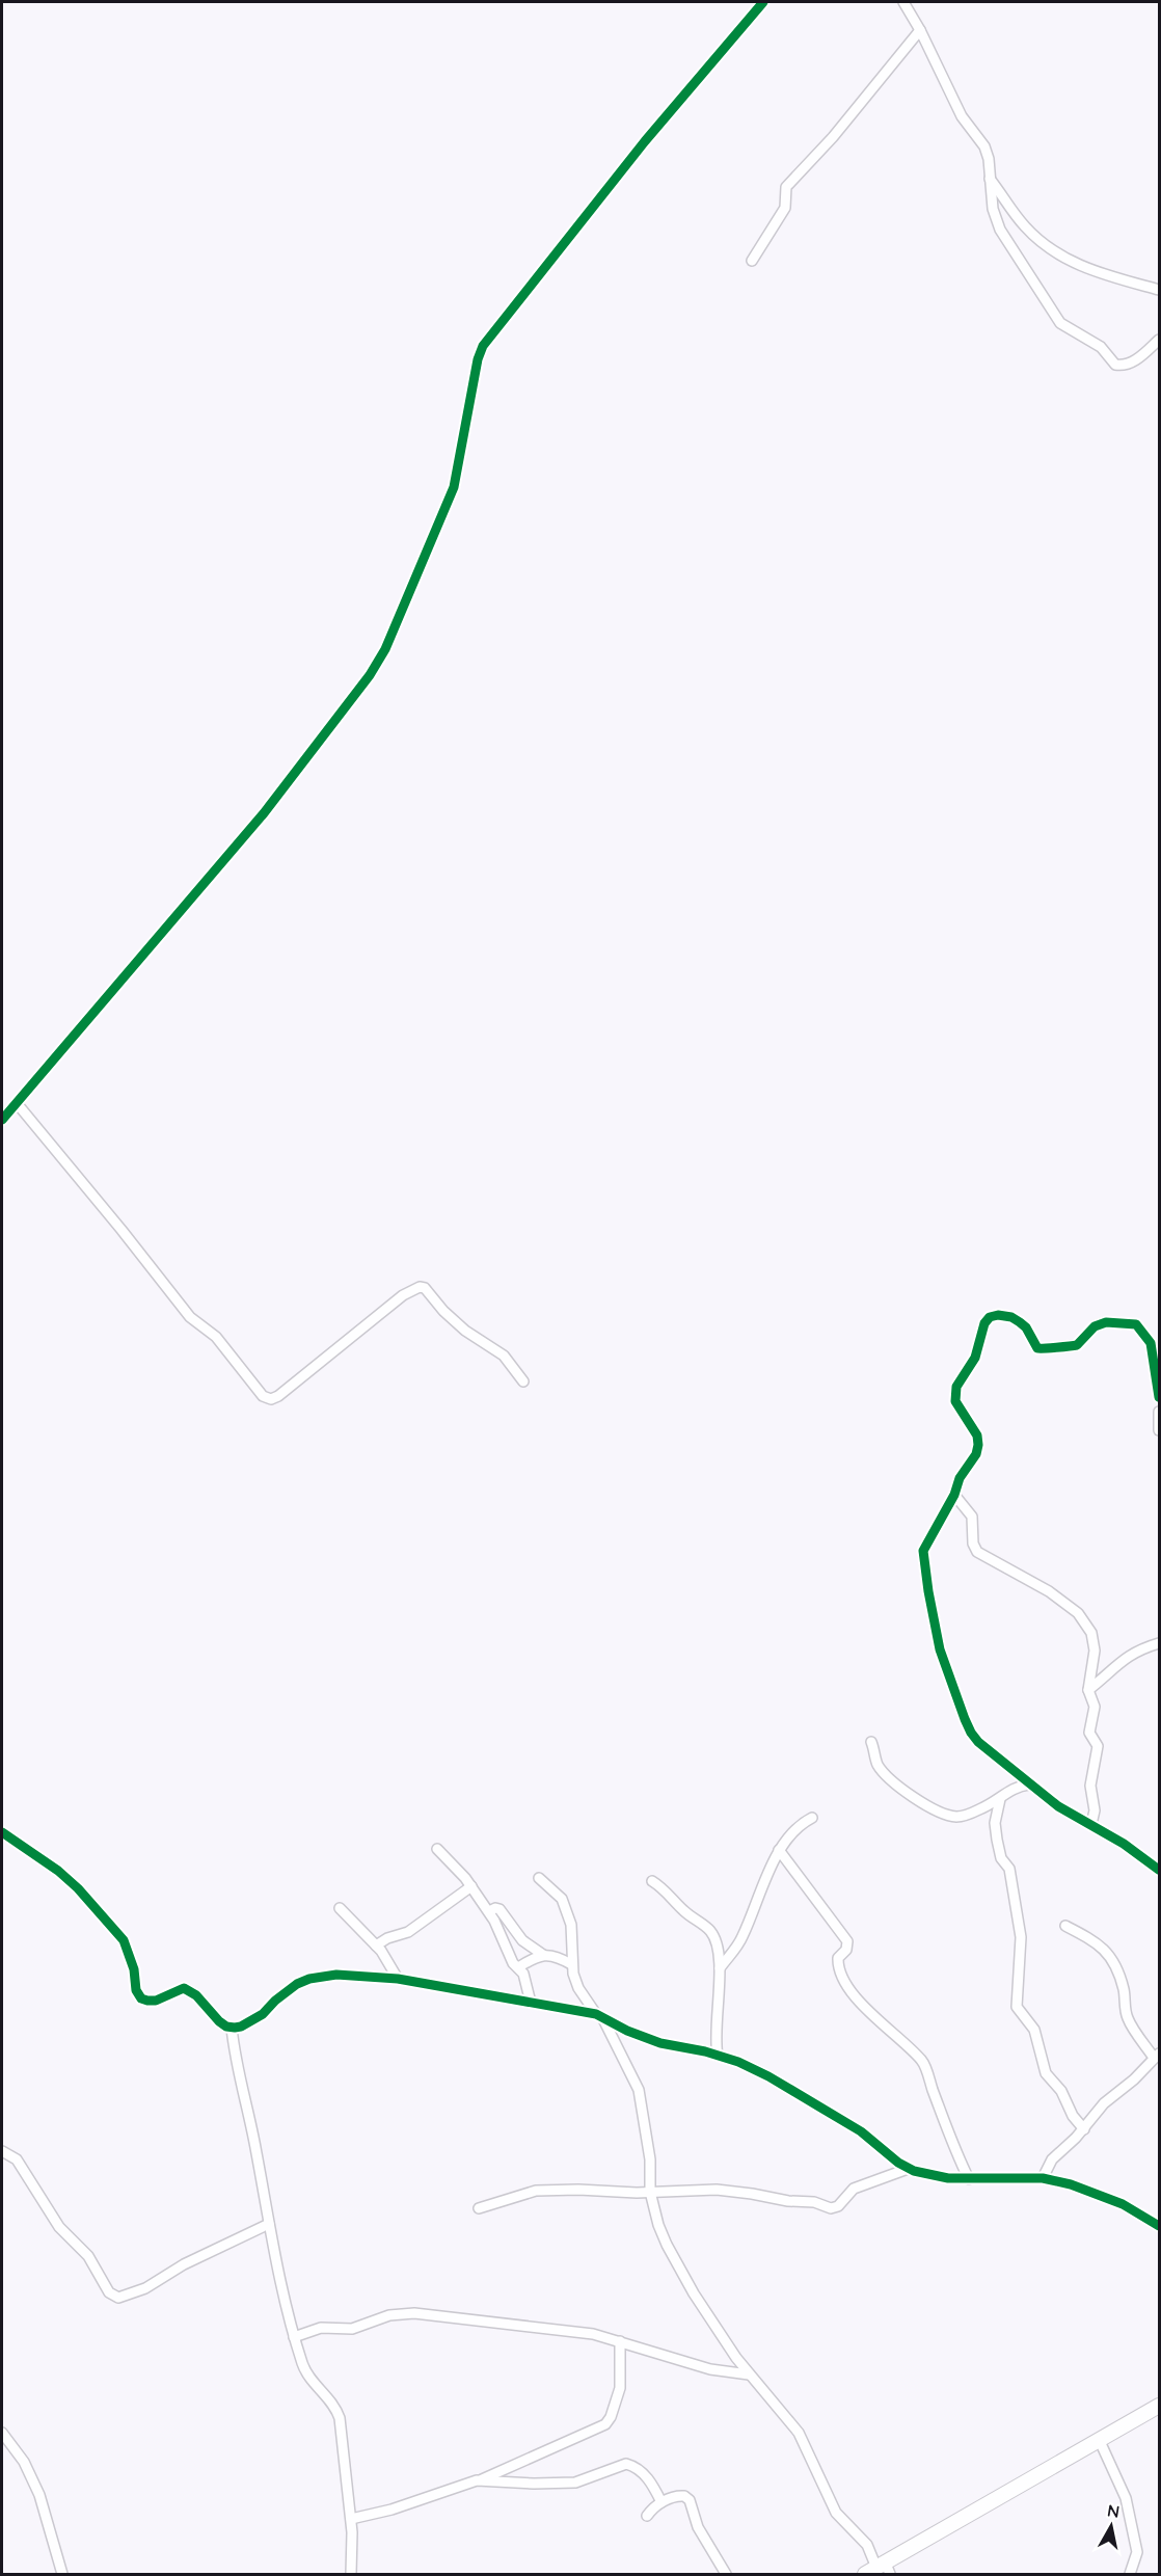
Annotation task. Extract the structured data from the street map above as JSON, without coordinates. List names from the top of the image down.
{
  "north": "top"
}
